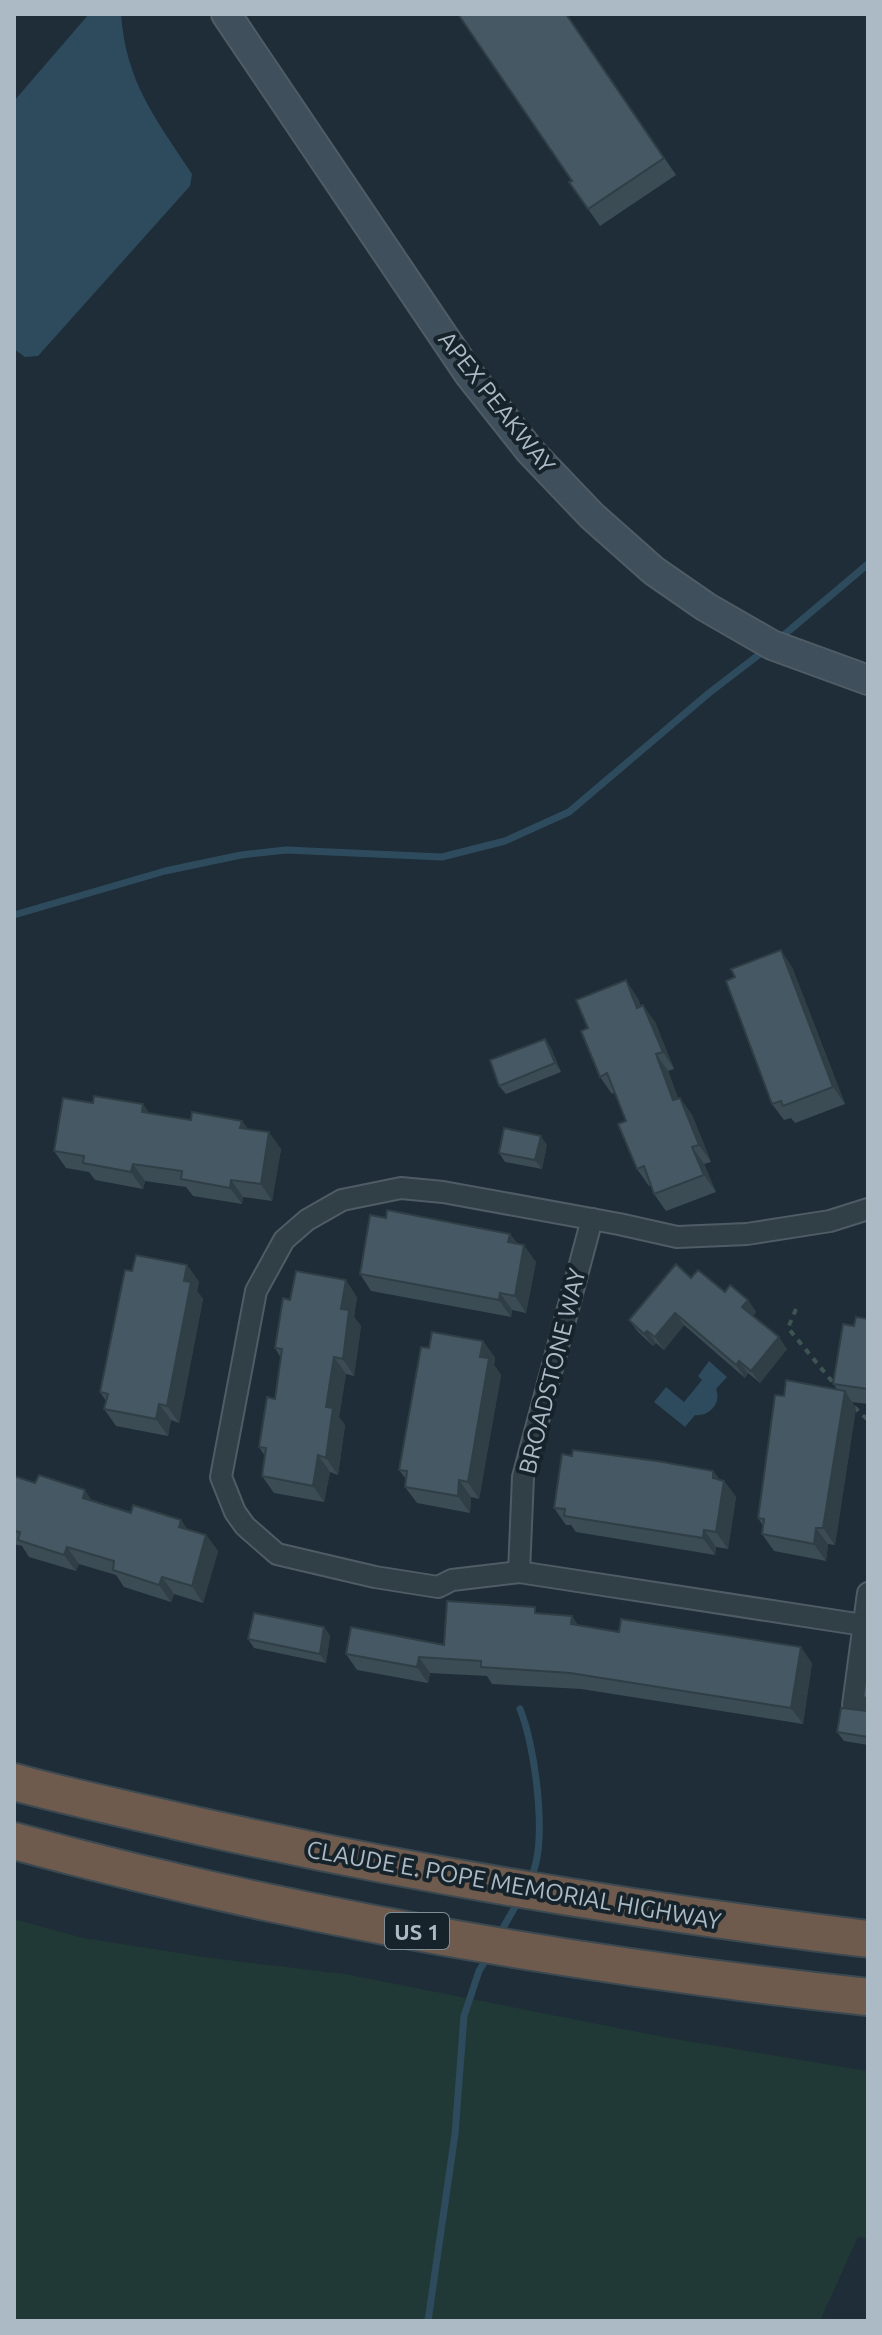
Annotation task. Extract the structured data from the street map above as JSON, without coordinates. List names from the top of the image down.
{
  "streets": {
    "highway": ["CLAUDE E. POPE MEMORIAL HIGHWAY", "US 1"],
    "main road": ["APEX PEAKWAY"],
    "street": ["BROADSTONE WAY"]
  }
}
